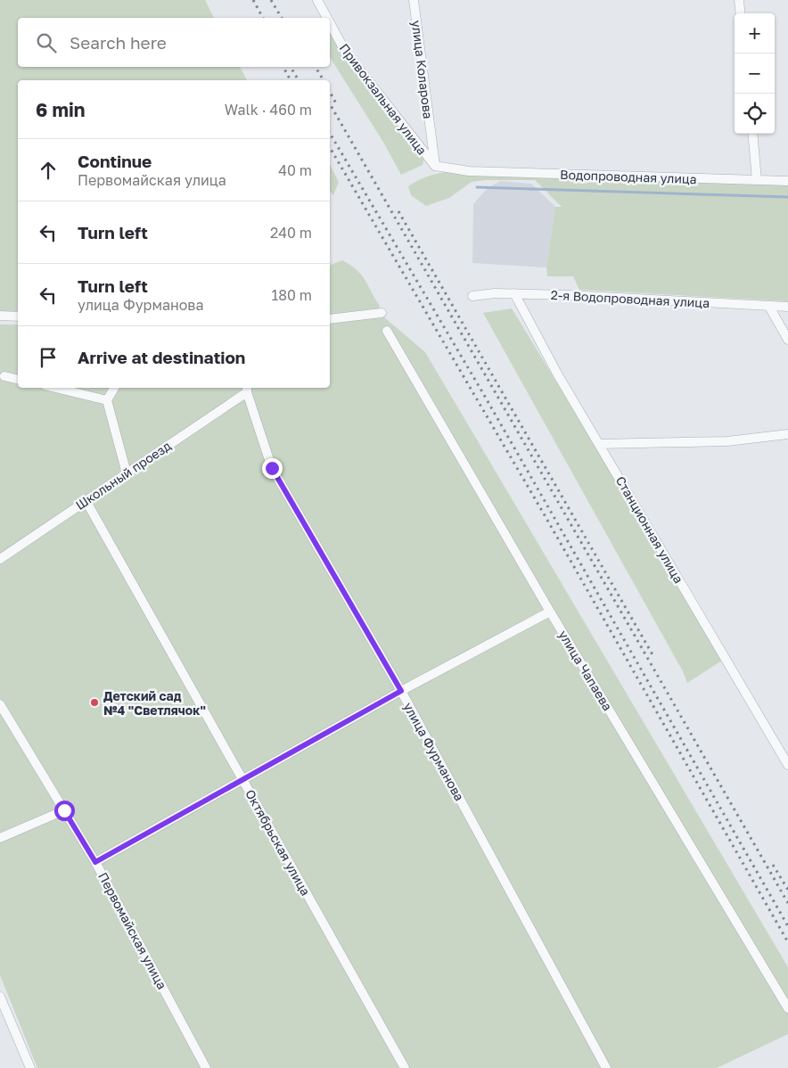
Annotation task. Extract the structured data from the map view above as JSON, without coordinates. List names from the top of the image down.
{
  "streets": {
    "street": [
      "улица Коларова",
      "Привокзальная улица",
      "Водопроводная улица",
      "2-я Водопроводная улица",
      "Школьный проезд",
      "Станционная улица",
      "улица Чапаева",
      "улица Фурманова",
      "Октябрьская улица",
      "Первомайская улица"
    ]
  },
  "crossings": [
    ["улица Коларова", "Привокзальная улица"],
    ["Привокзальная улица", "Водопроводная улица"],
    ["2-я Водопроводная улица", "Станционная улица"],
    ["Школьный проезд", "улица Фурманова"],
    ["Школьный проезд", "Октябрьская улица"]
  ],
  "places": ["Детский сад №4 \"Светлячок\""],
  "page": {
    "map_buttons": ["+", "−"],
    "search": "Search here",
    "heading": ["6 min", "Walk · 460 m"],
    "list": [
      ["Continue", "Первомайская улица", "40 m"],
      ["Turn left", "240 m"],
      ["Turn left", "улица Фурманова", "180 m"],
      "Arrive at destination"
    ]
  }
}
